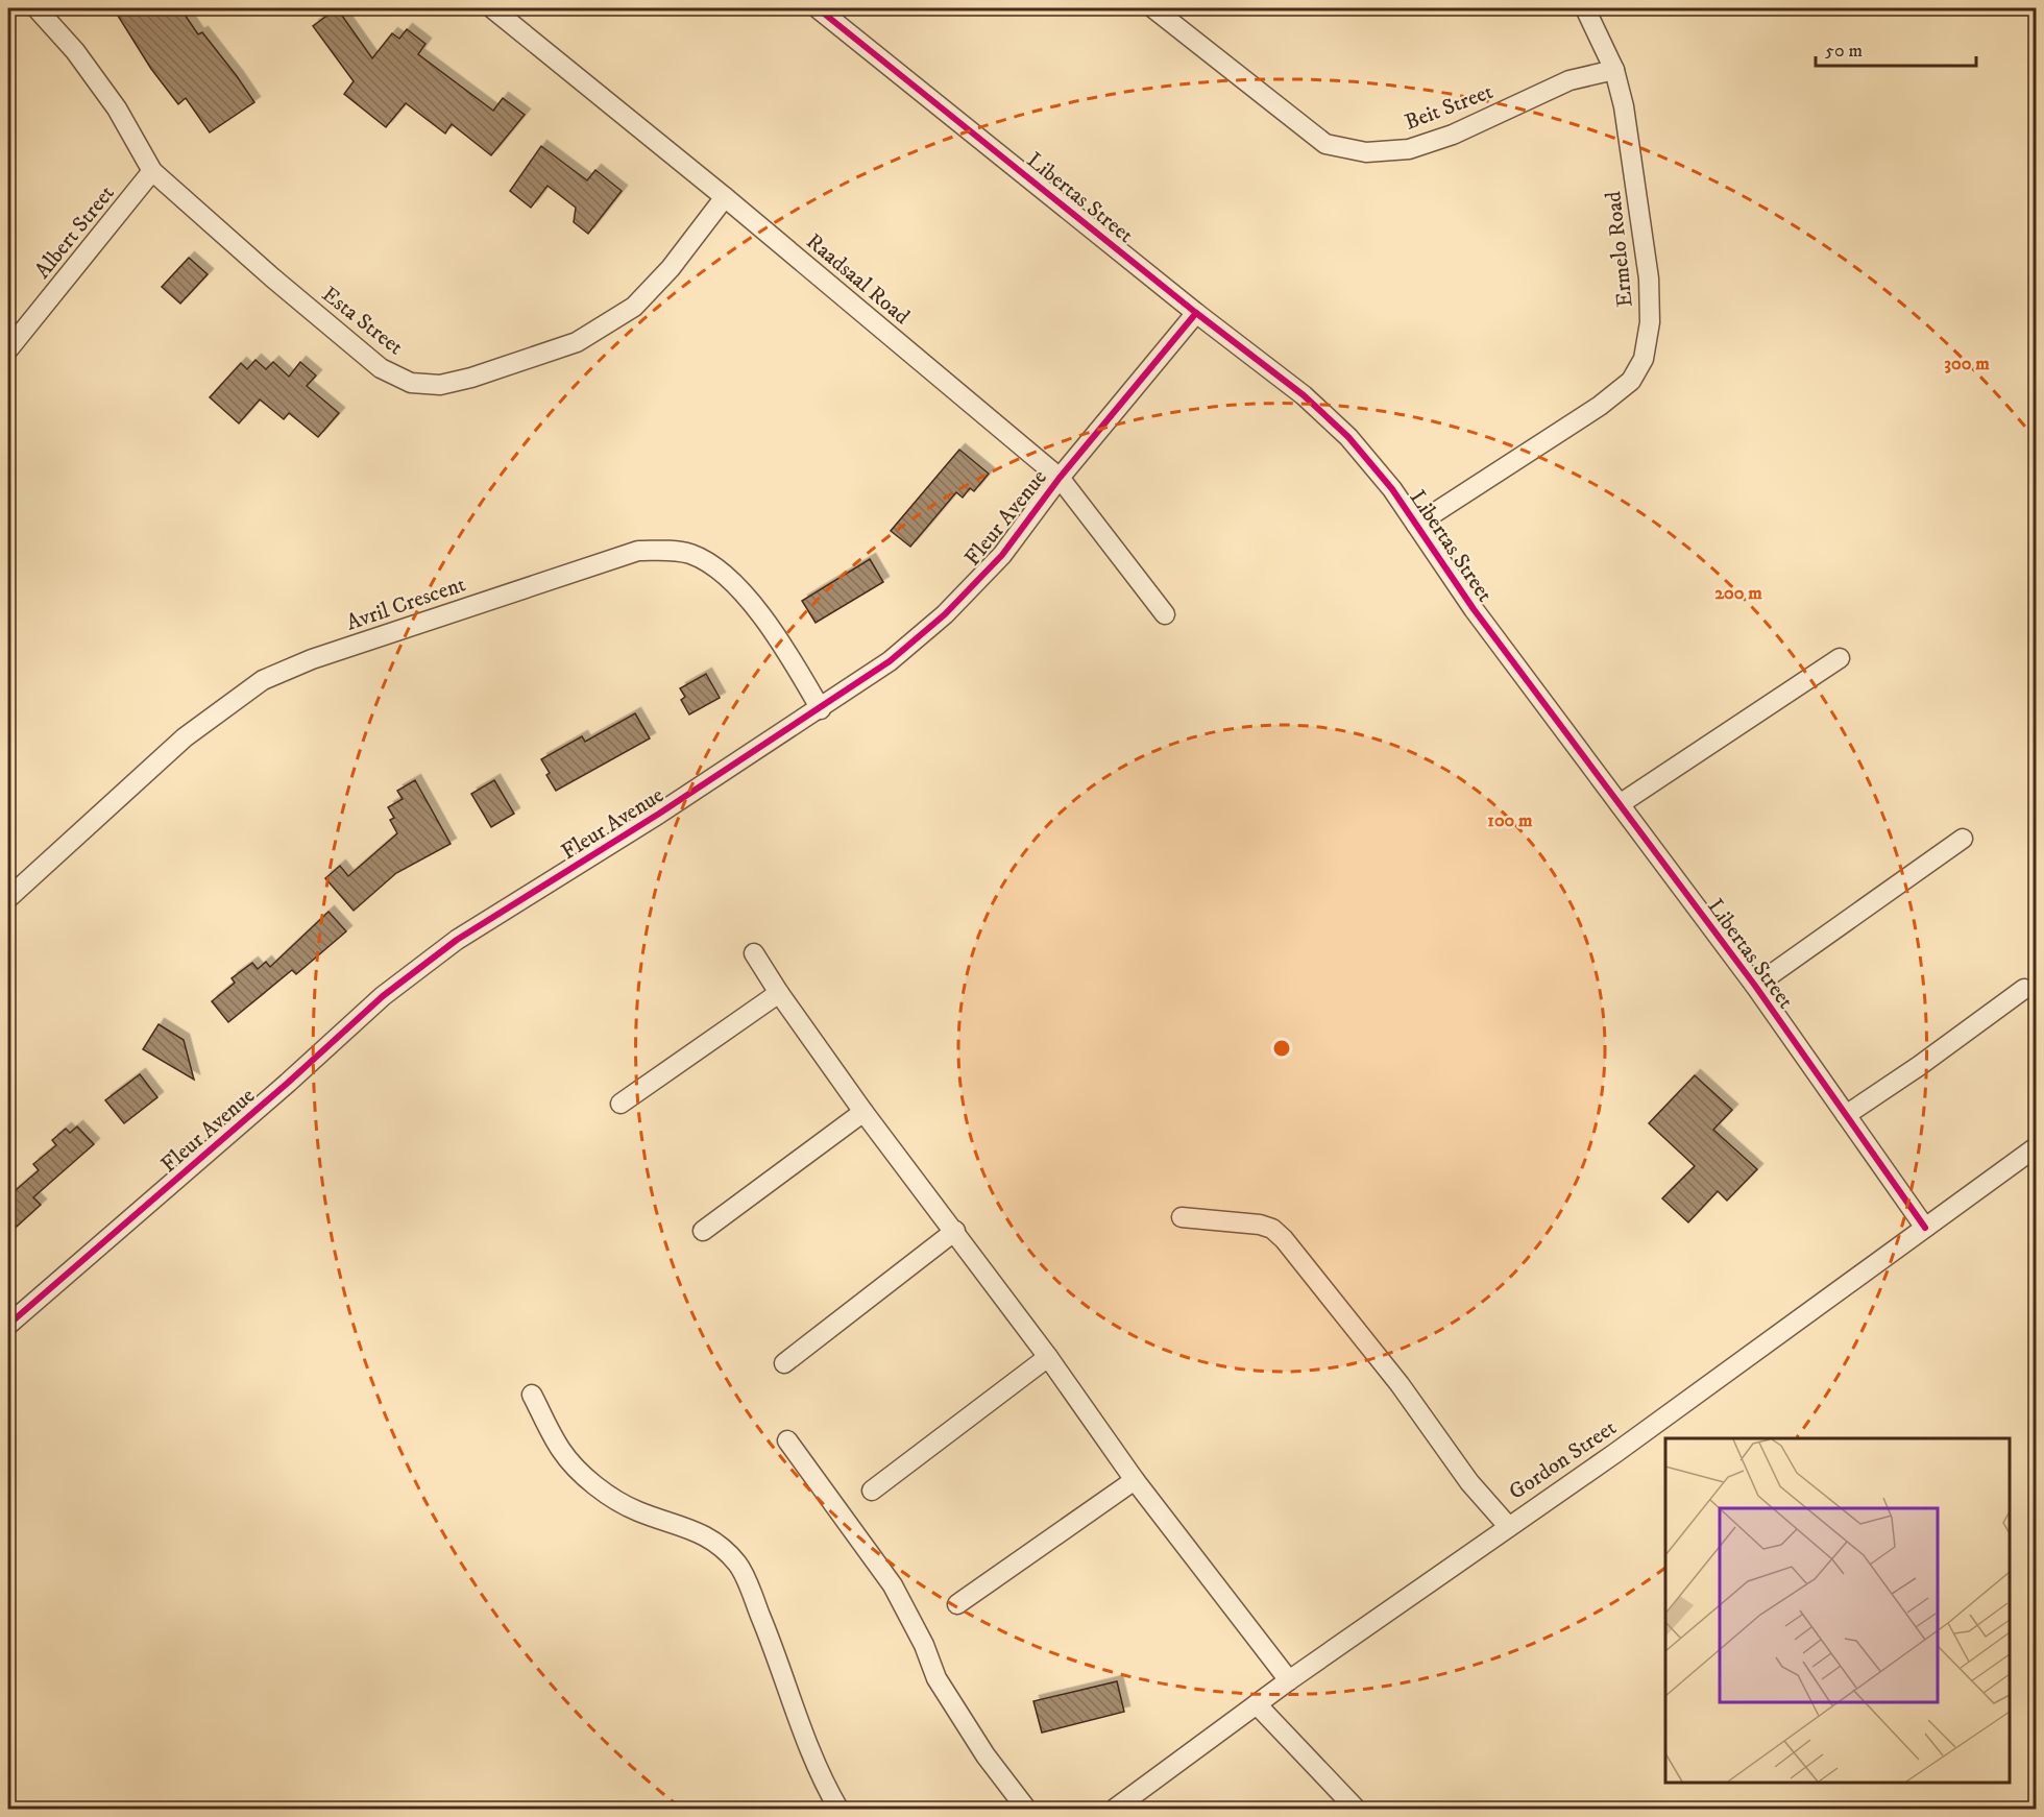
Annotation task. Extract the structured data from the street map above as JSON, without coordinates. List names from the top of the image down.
{
  "streets": {
    "street": [
      "Beit Street",
      "Libertas Street",
      "Albert Street",
      "Ermelo Road",
      "Raadsaal Road",
      "Esta Street",
      "Fleur Avenue",
      "Avril Crescent",
      "Gordon Street"
    ]
  },
  "crossings": [
    ["Beit Street", "Ermelo Road"],
    ["Libertas Street", "Ermelo Road"],
    ["Libertas Street", "Fleur Avenue"],
    ["Libertas Street", "Gordon Street"],
    ["Albert Street", "Esta Street"],
    ["Raadsaal Road", "Esta Street"],
    ["Raadsaal Road", "Fleur Avenue"],
    ["Fleur Avenue", "Avril Crescent"]
  ],
  "scale_bar": "50 m",
  "rings": ["300 m", "200 m", "100 m"]
}
